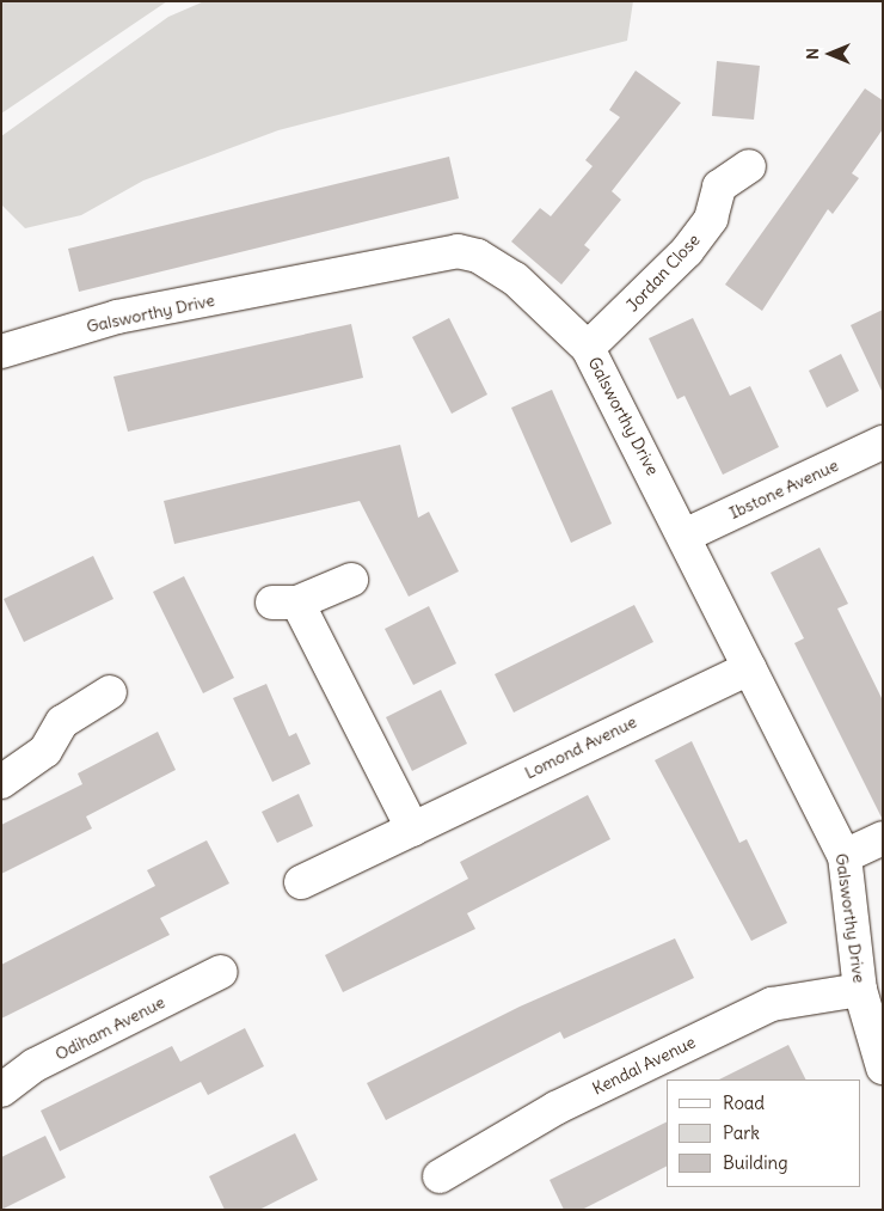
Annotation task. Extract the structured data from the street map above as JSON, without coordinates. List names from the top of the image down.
{
  "streets": {
    "street": [
      "Jordan Close",
      "Galsworthy Drive",
      "Ibstone Avenue",
      "Lomond Avenue",
      "Odiham Avenue",
      "Kendal Avenue"
    ]
  },
  "crossings": [
    ["Jordan Close", "Galsworthy Drive"],
    ["Galsworthy Drive", "Ibstone Avenue"],
    ["Galsworthy Drive", "Lomond Avenue"],
    ["Galsworthy Drive", "Kendal Avenue"]
  ],
  "legend": ["Road", "Park", "Building"],
  "north": "left"
}
